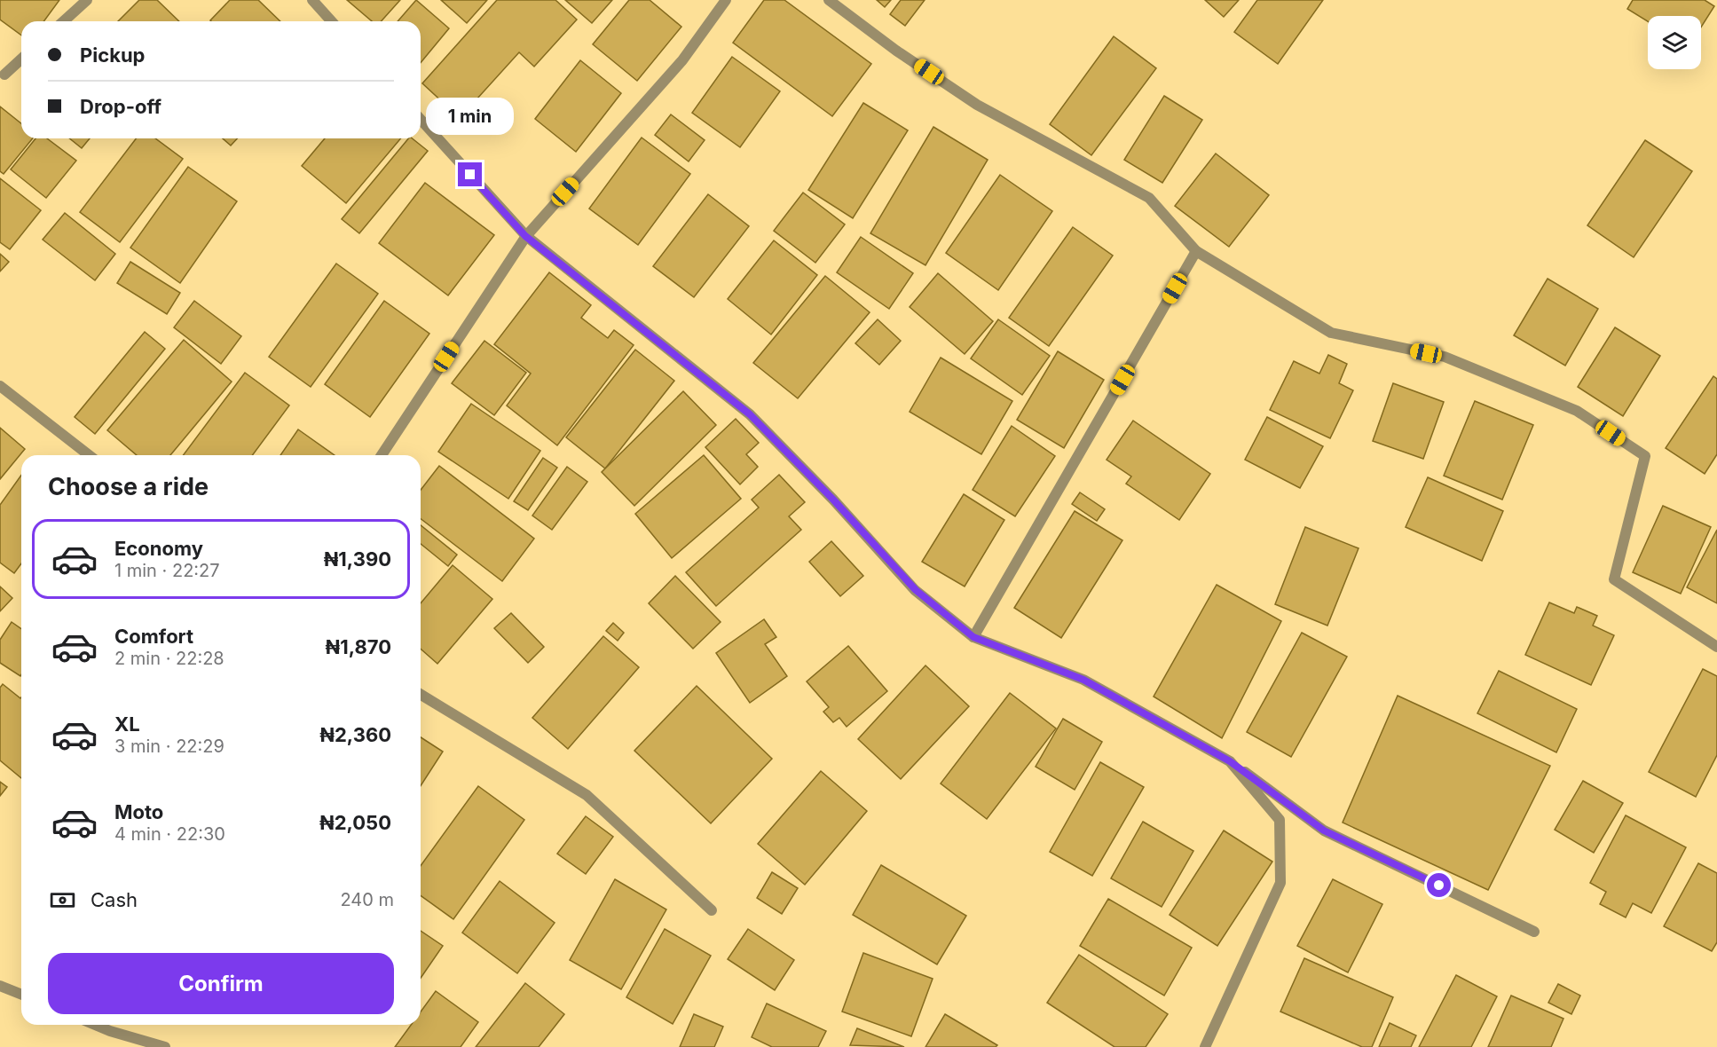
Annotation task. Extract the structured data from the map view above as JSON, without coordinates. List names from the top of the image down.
{
  "page": {
    "banner": ["Pickup", "Drop-off"],
    "bubble": "1 min",
    "heading": "Choose a ride",
    "list": [
      {
        "name": "Economy",
        "note": "1 min · 22:27",
        "value": "₦1,390"
      },
      {
        "name": "Comfort",
        "note": "2 min · 22:28",
        "value": "₦1,870"
      },
      {
        "name": "XL",
        "note": "3 min · 22:29",
        "value": "₦2,360"
      },
      {
        "name": "Moto",
        "note": "4 min · 22:30",
        "value": "₦2,050"
      }
    ],
    "pay": ["Cash", "240 m"],
    "buttons": "Confirm"
  }
}
